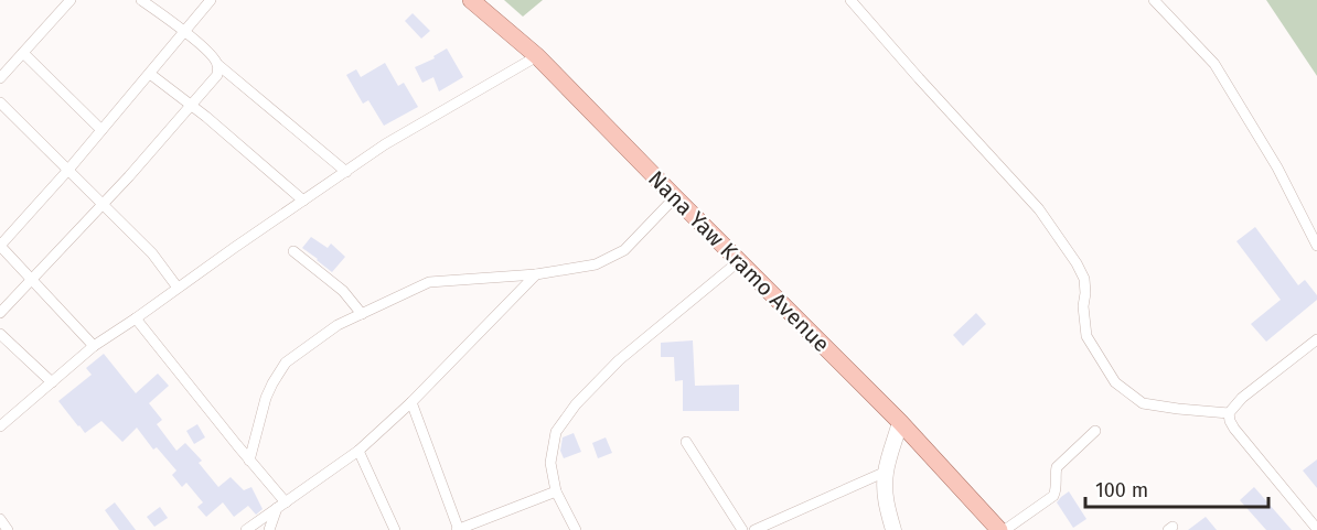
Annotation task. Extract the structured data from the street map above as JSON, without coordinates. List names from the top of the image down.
{
  "streets": {
    "main road": ["Nana Yaw Kramo Avenue"]
  },
  "scale_bar": "100 m"
}
